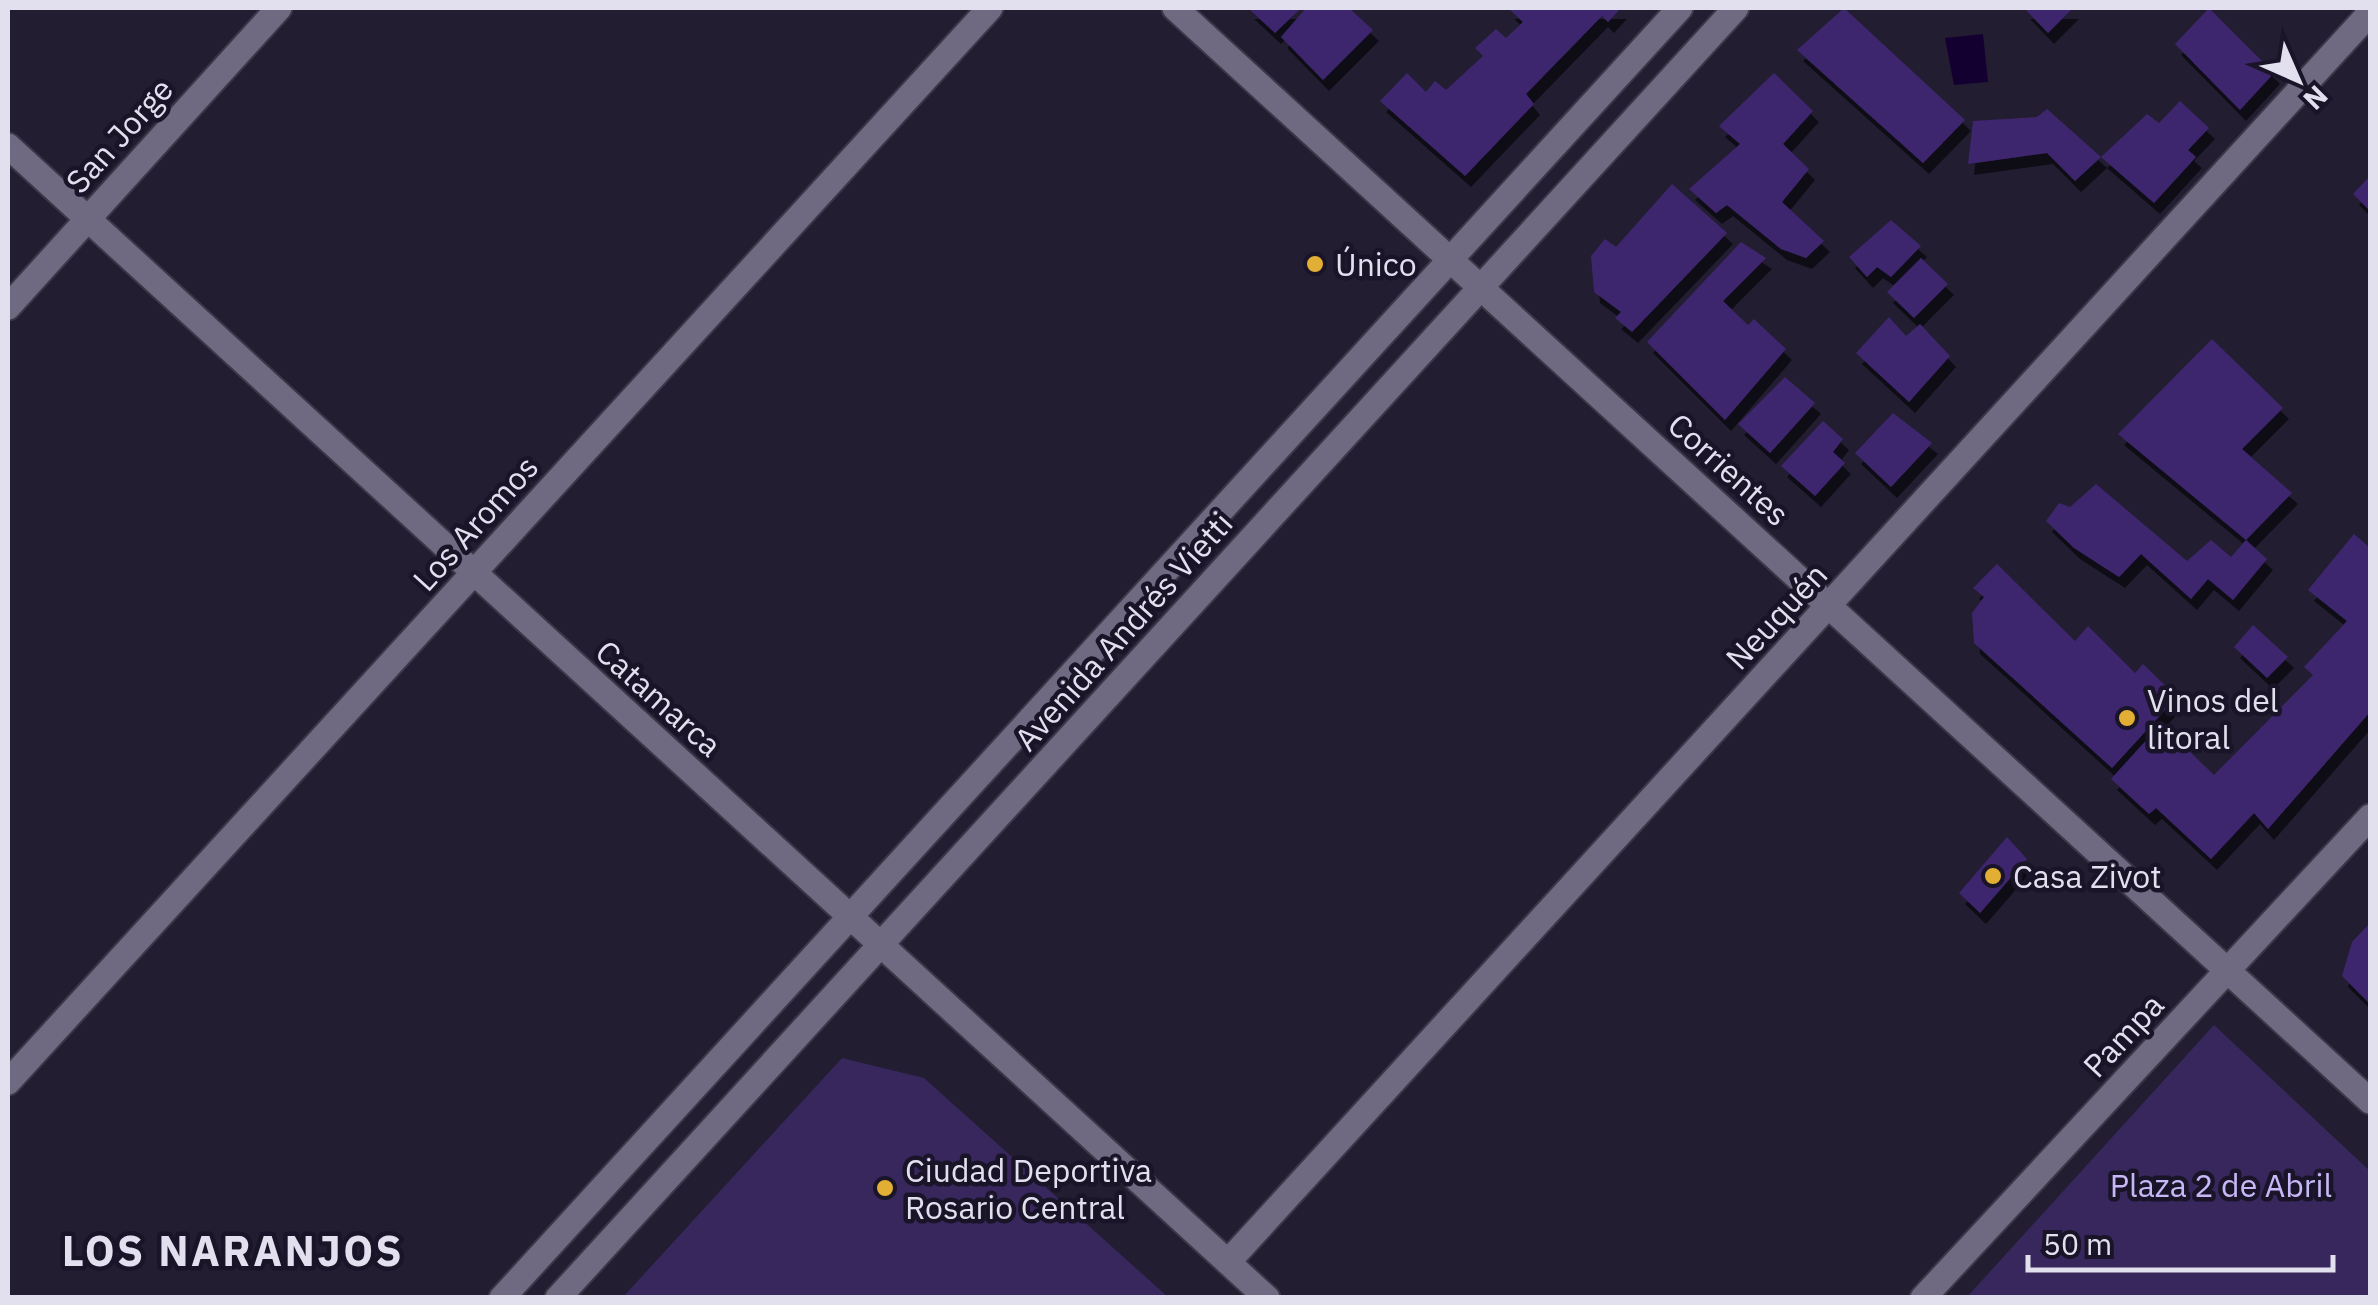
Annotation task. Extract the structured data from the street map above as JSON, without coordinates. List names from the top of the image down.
{
  "streets": {
    "street": [
      "San Jorge",
      "Corrientes",
      "Los Aromos",
      "Neuquén",
      "Avenida Andrés Vietti",
      "Catamarca",
      "Pampa"
    ]
  },
  "crossings": [
    ["San Jorge", "Catamarca"],
    ["Corrientes", "Neuquén"],
    ["Corrientes", "Avenida Andrés Vietti"],
    ["Corrientes", "Pampa"],
    ["Los Aromos", "Catamarca"],
    ["Neuquén", "Catamarca"],
    ["Avenida Andrés Vietti", "Catamarca"]
  ],
  "districts": ["LOS NARANJOS"],
  "parks": ["Plaza 2 de Abril"],
  "places": [
    "Único",
    "Vinos del litoral",
    "Casa Zivot",
    "Ciudad Deportiva Rosario Central"
  ],
  "scale_bar": "50 m",
  "north": "bottom right"
}
